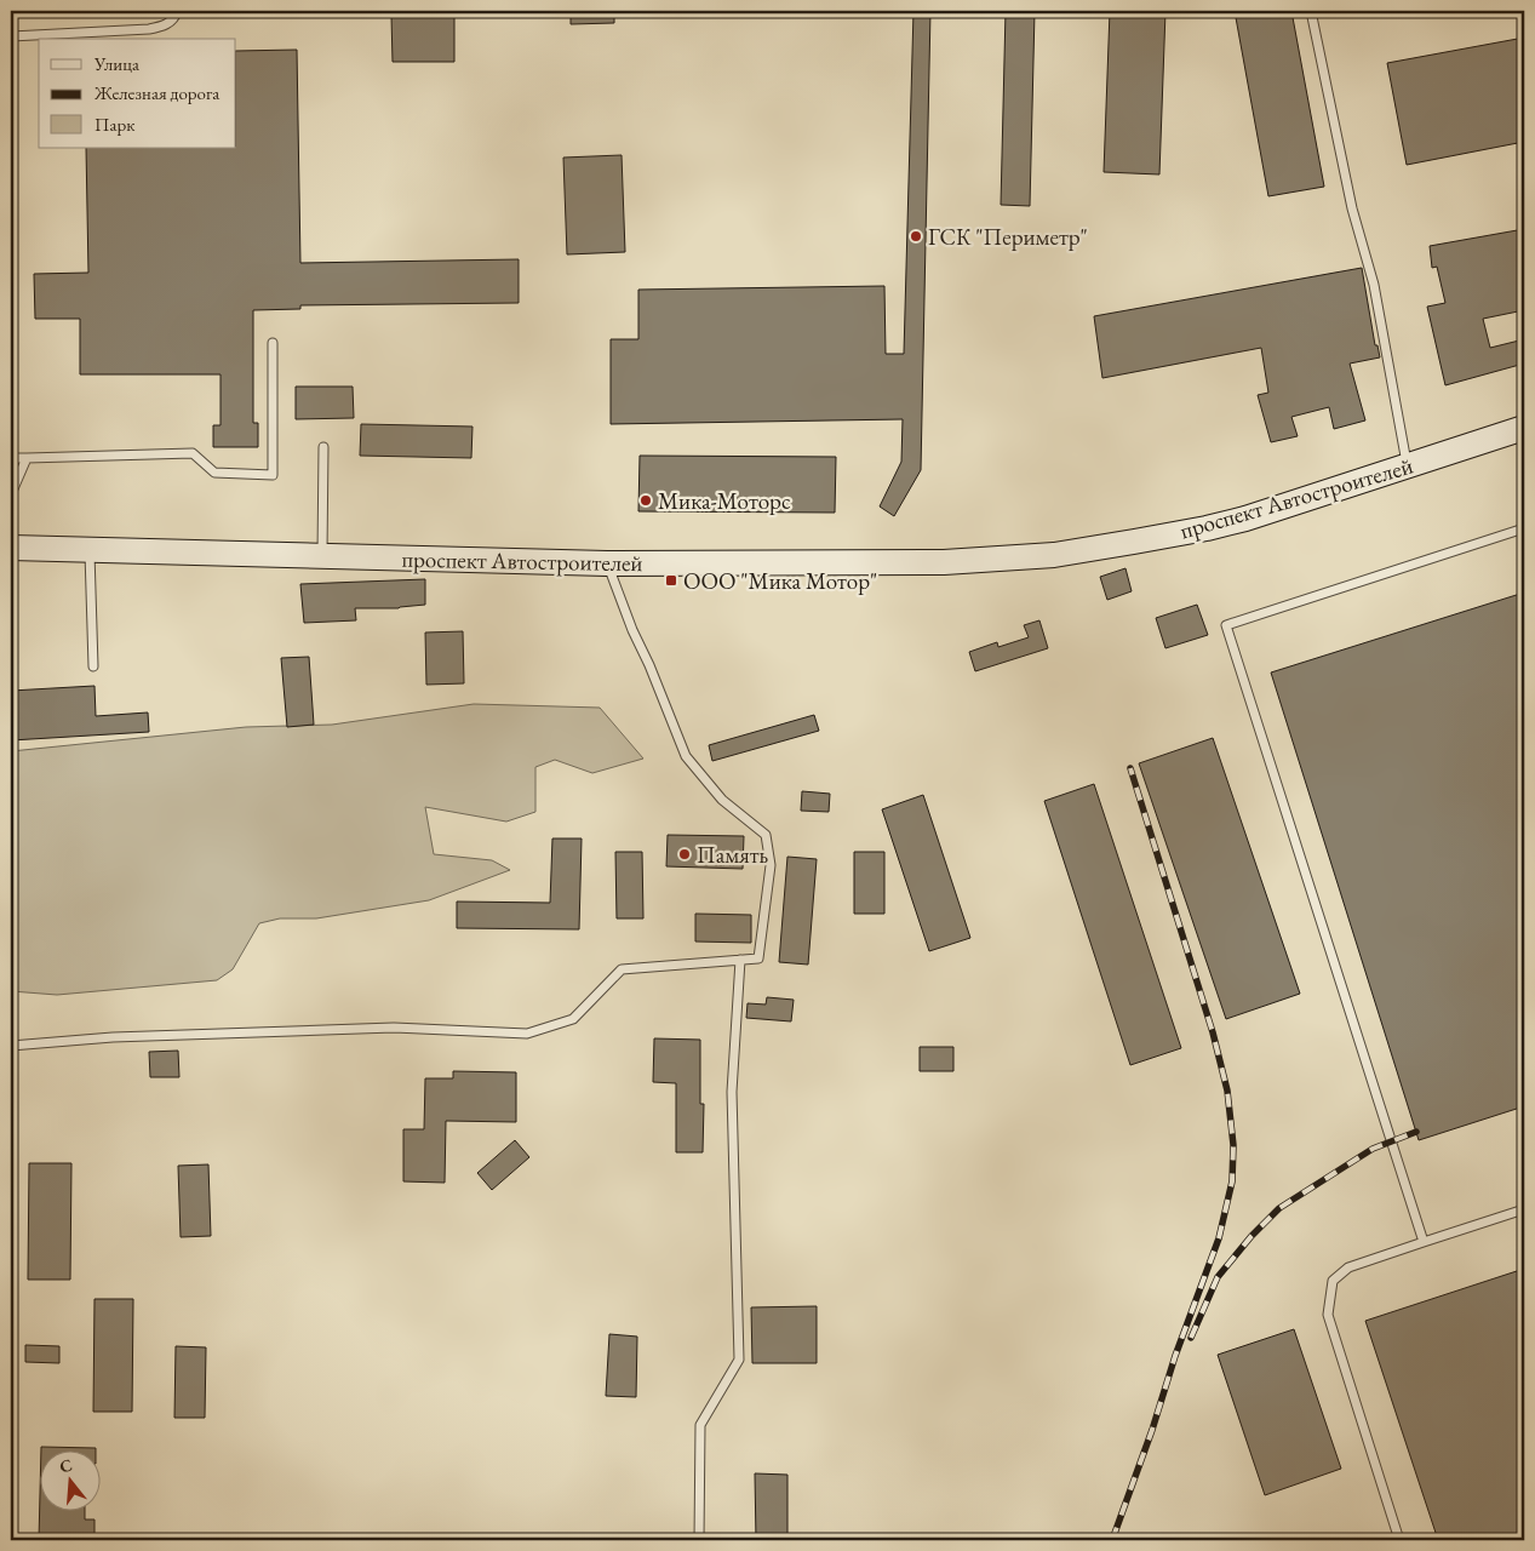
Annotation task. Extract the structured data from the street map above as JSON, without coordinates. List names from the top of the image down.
{
  "streets": {
    "main road": ["проспект Автостроителей"]
  },
  "places": {
    "other": ["ГСК \"Периметр\"", "Мика-Моторс", "Память"],
    "transit": ["ООО \"Мика Мотор\""]
  },
  "legend": ["Улица", "Железная дорога", "Парк"],
  "north": "top"
}
